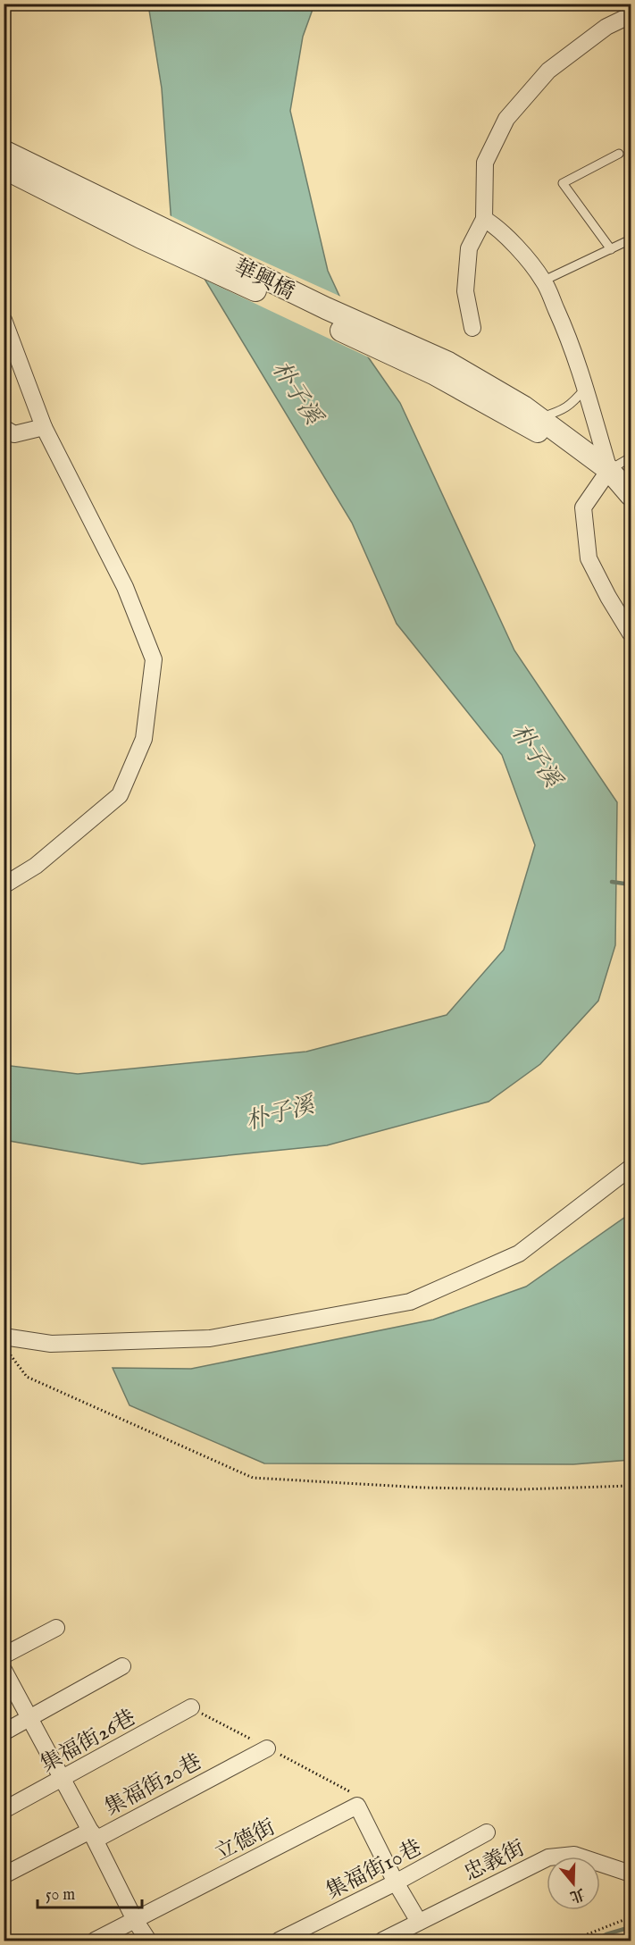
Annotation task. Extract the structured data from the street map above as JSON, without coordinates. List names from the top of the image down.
{
  "streets": {
    "street": [
      "華興橋",
      "集福街26巷",
      "集福街20巷",
      "立德街",
      "忠義街",
      "集福街10巷"
    ]
  },
  "crossings": [
    ["立德街", "集福街10巷"]
  ],
  "water": ["朴子溪"],
  "scale_bar": "50 m",
  "north": "bottom"
}
